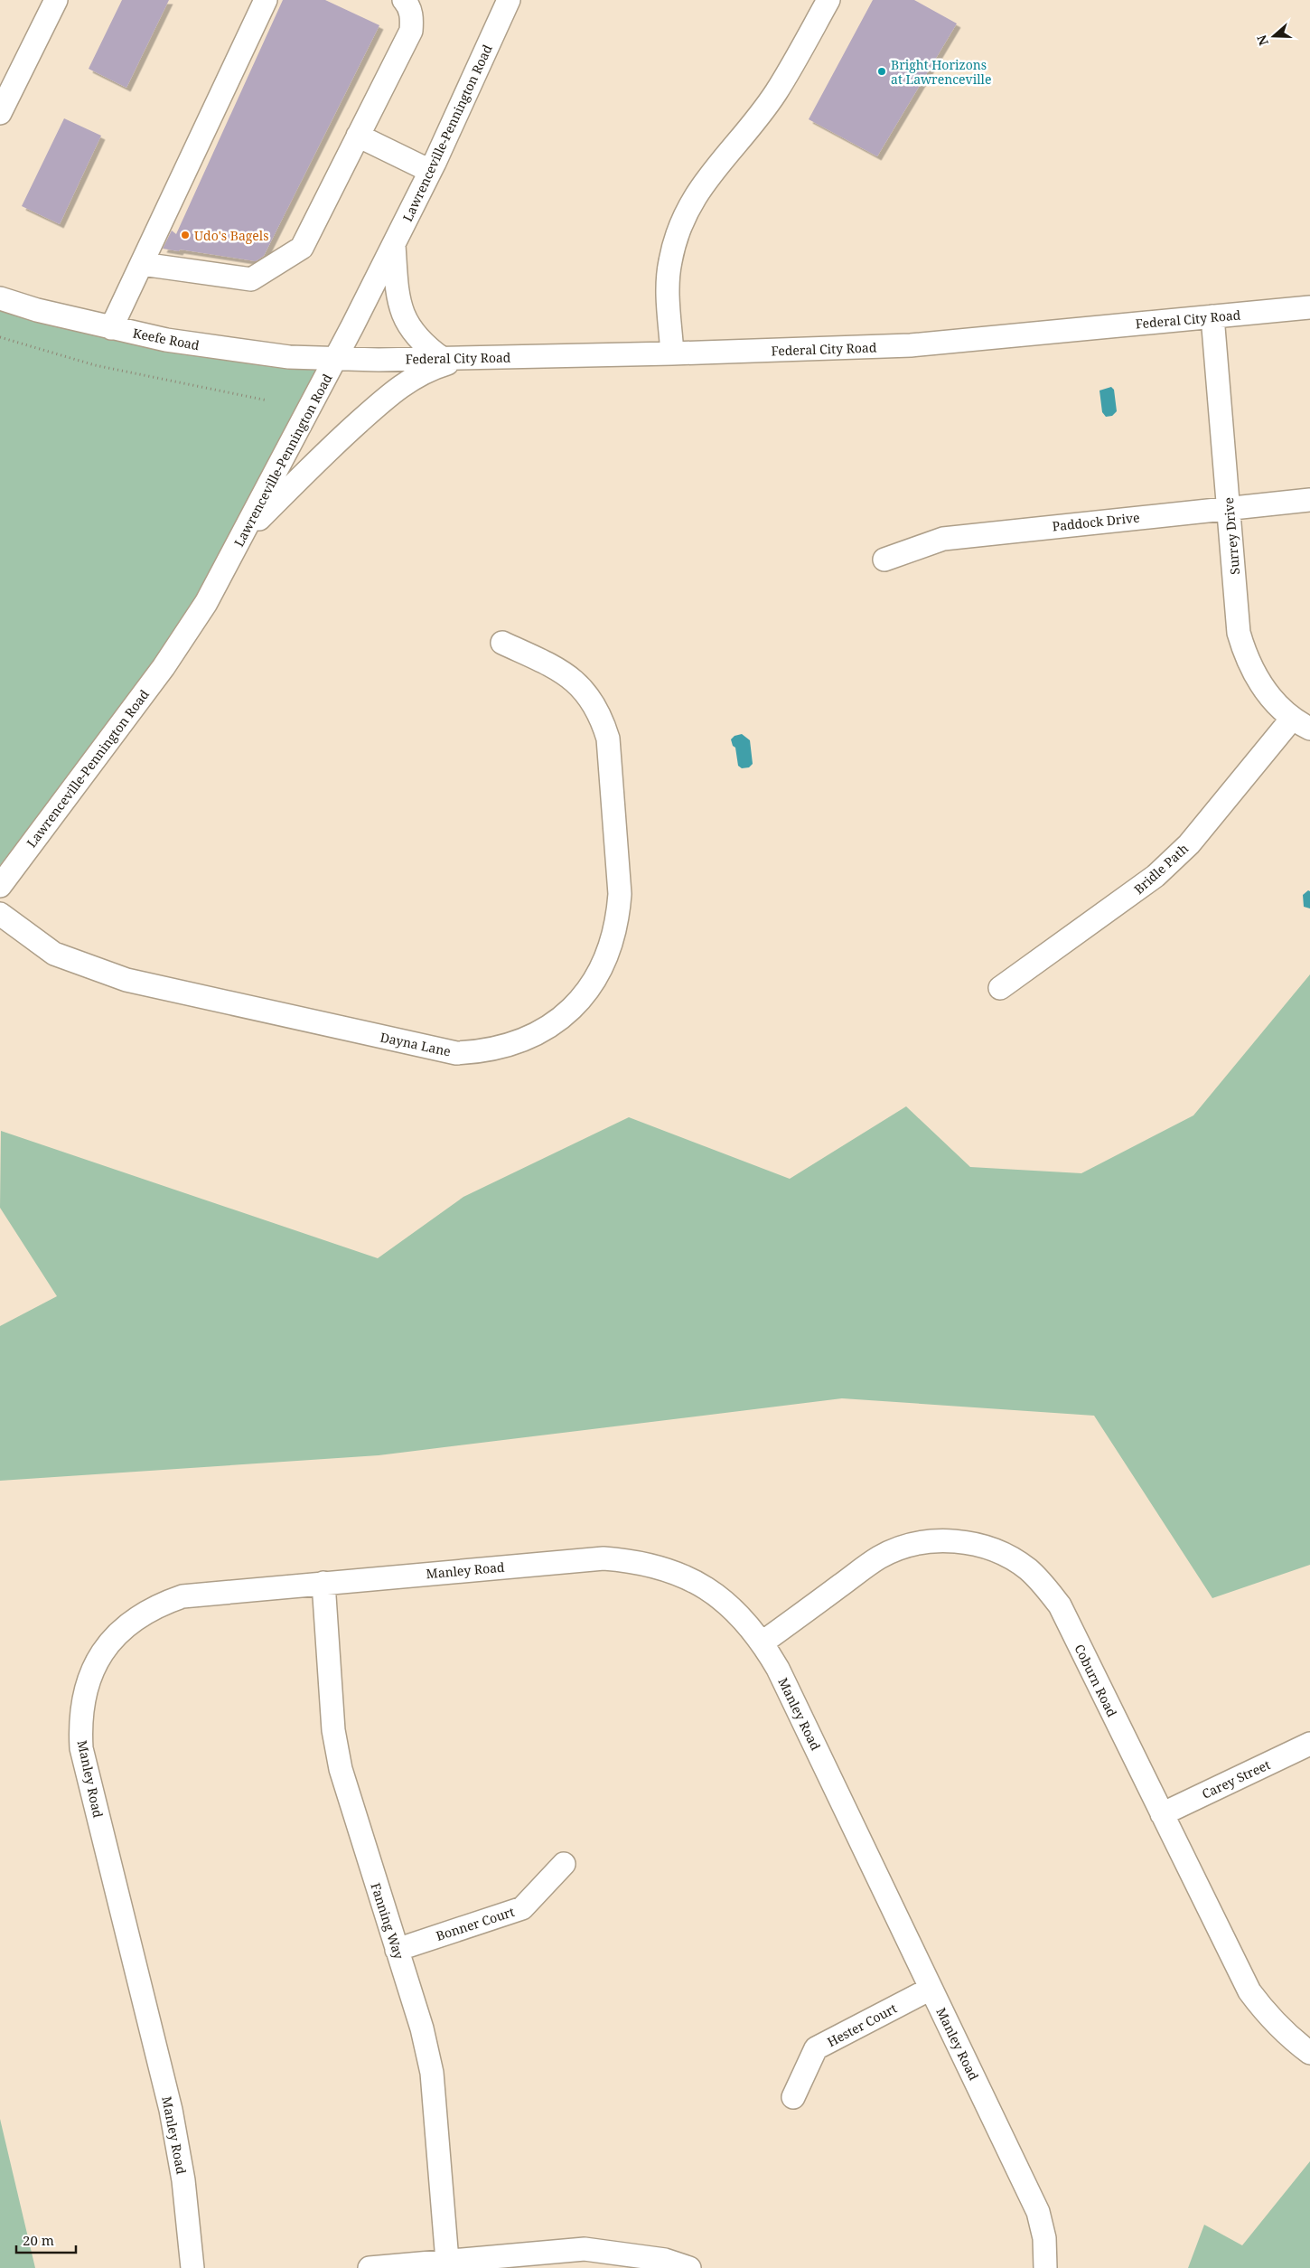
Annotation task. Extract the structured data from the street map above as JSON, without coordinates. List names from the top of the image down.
{
  "streets": {
    "street": [
      "Lawrenceville-Pennington Road",
      "Federal City Road",
      "Keefe Road",
      "Paddock Drive",
      "Surrey Drive",
      "Bridle Path",
      "Dayna Lane",
      "Manley Road",
      "Coburn Road",
      "Carey Street",
      "Fanning Way",
      "Bonner Court",
      "Hester Court"
    ]
  },
  "crossings": [
    ["Lawrenceville-Pennington Road", "Federal City Road"],
    ["Lawrenceville-Pennington Road", "Keefe Road"],
    ["Federal City Road", "Keefe Road"],
    ["Federal City Road", "Surrey Drive"],
    ["Paddock Drive", "Surrey Drive"],
    ["Surrey Drive", "Bridle Path"],
    ["Manley Road", "Coburn Road"],
    ["Manley Road", "Fanning Way"],
    ["Manley Road", "Hester Court"],
    ["Coburn Road", "Carey Street"],
    ["Fanning Way", "Bonner Court"]
  ],
  "places": ["Bright Horizons at Lawrenceville", "Udo's Bagels"],
  "scale_bar": "20 m",
  "north": "left"
}
